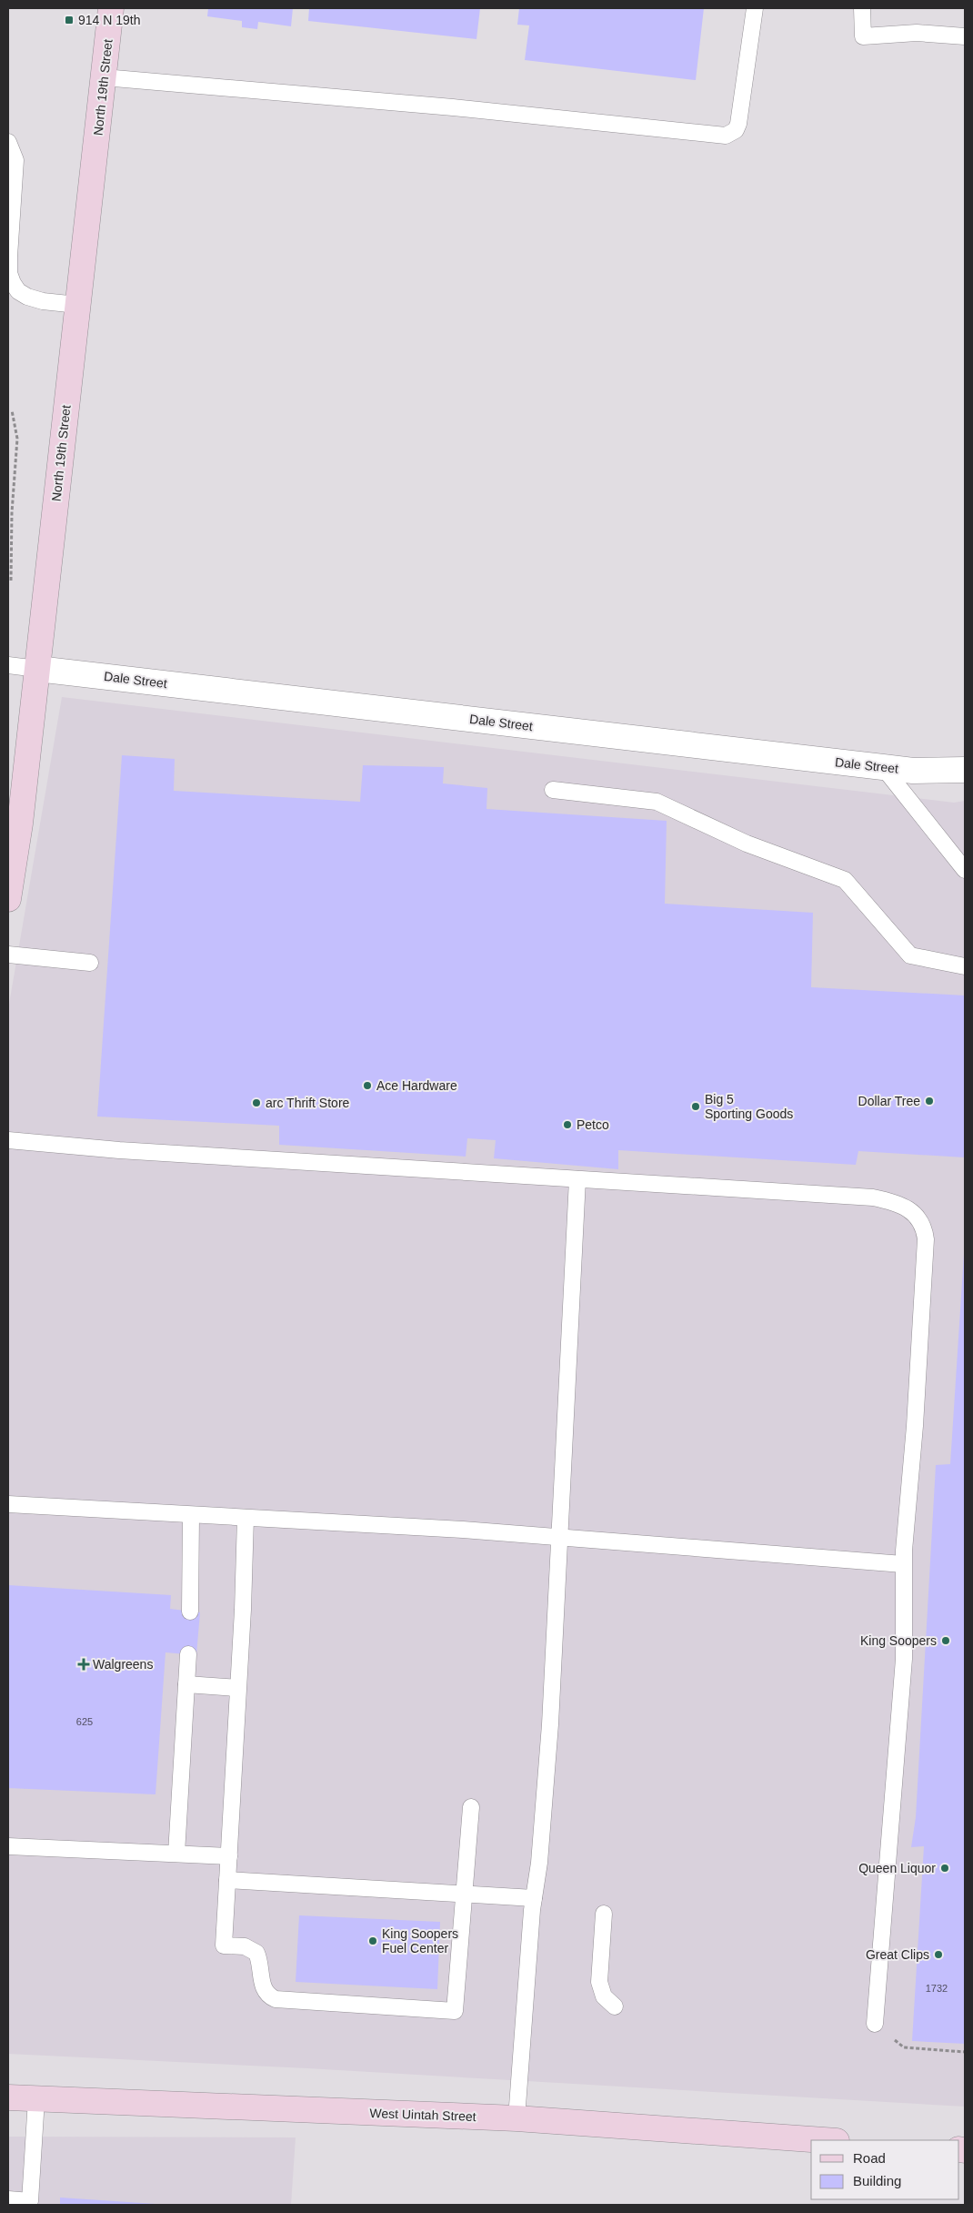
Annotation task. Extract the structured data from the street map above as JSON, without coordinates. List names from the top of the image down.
{
  "streets": {
    "street": ["North 19th Street", "Dale Street", "West Uintah Street"]
  },
  "crossings": [
    ["North 19th Street", "Dale Street"]
  ],
  "places": {
    "transit": ["914 N 19th"],
    "other": [
      "Ace Hardware",
      "Dollar Tree",
      "arc Thrift Store",
      "Big 5 Sporting Goods",
      "Petco",
      "King Soopers",
      "Queen Liquor",
      "King Soopers Fuel Center",
      "Great Clips"
    ],
    "health": ["Walgreens"]
  },
  "house_numbers": ["625", "1732"],
  "legend": ["Road", "Building"]
}
